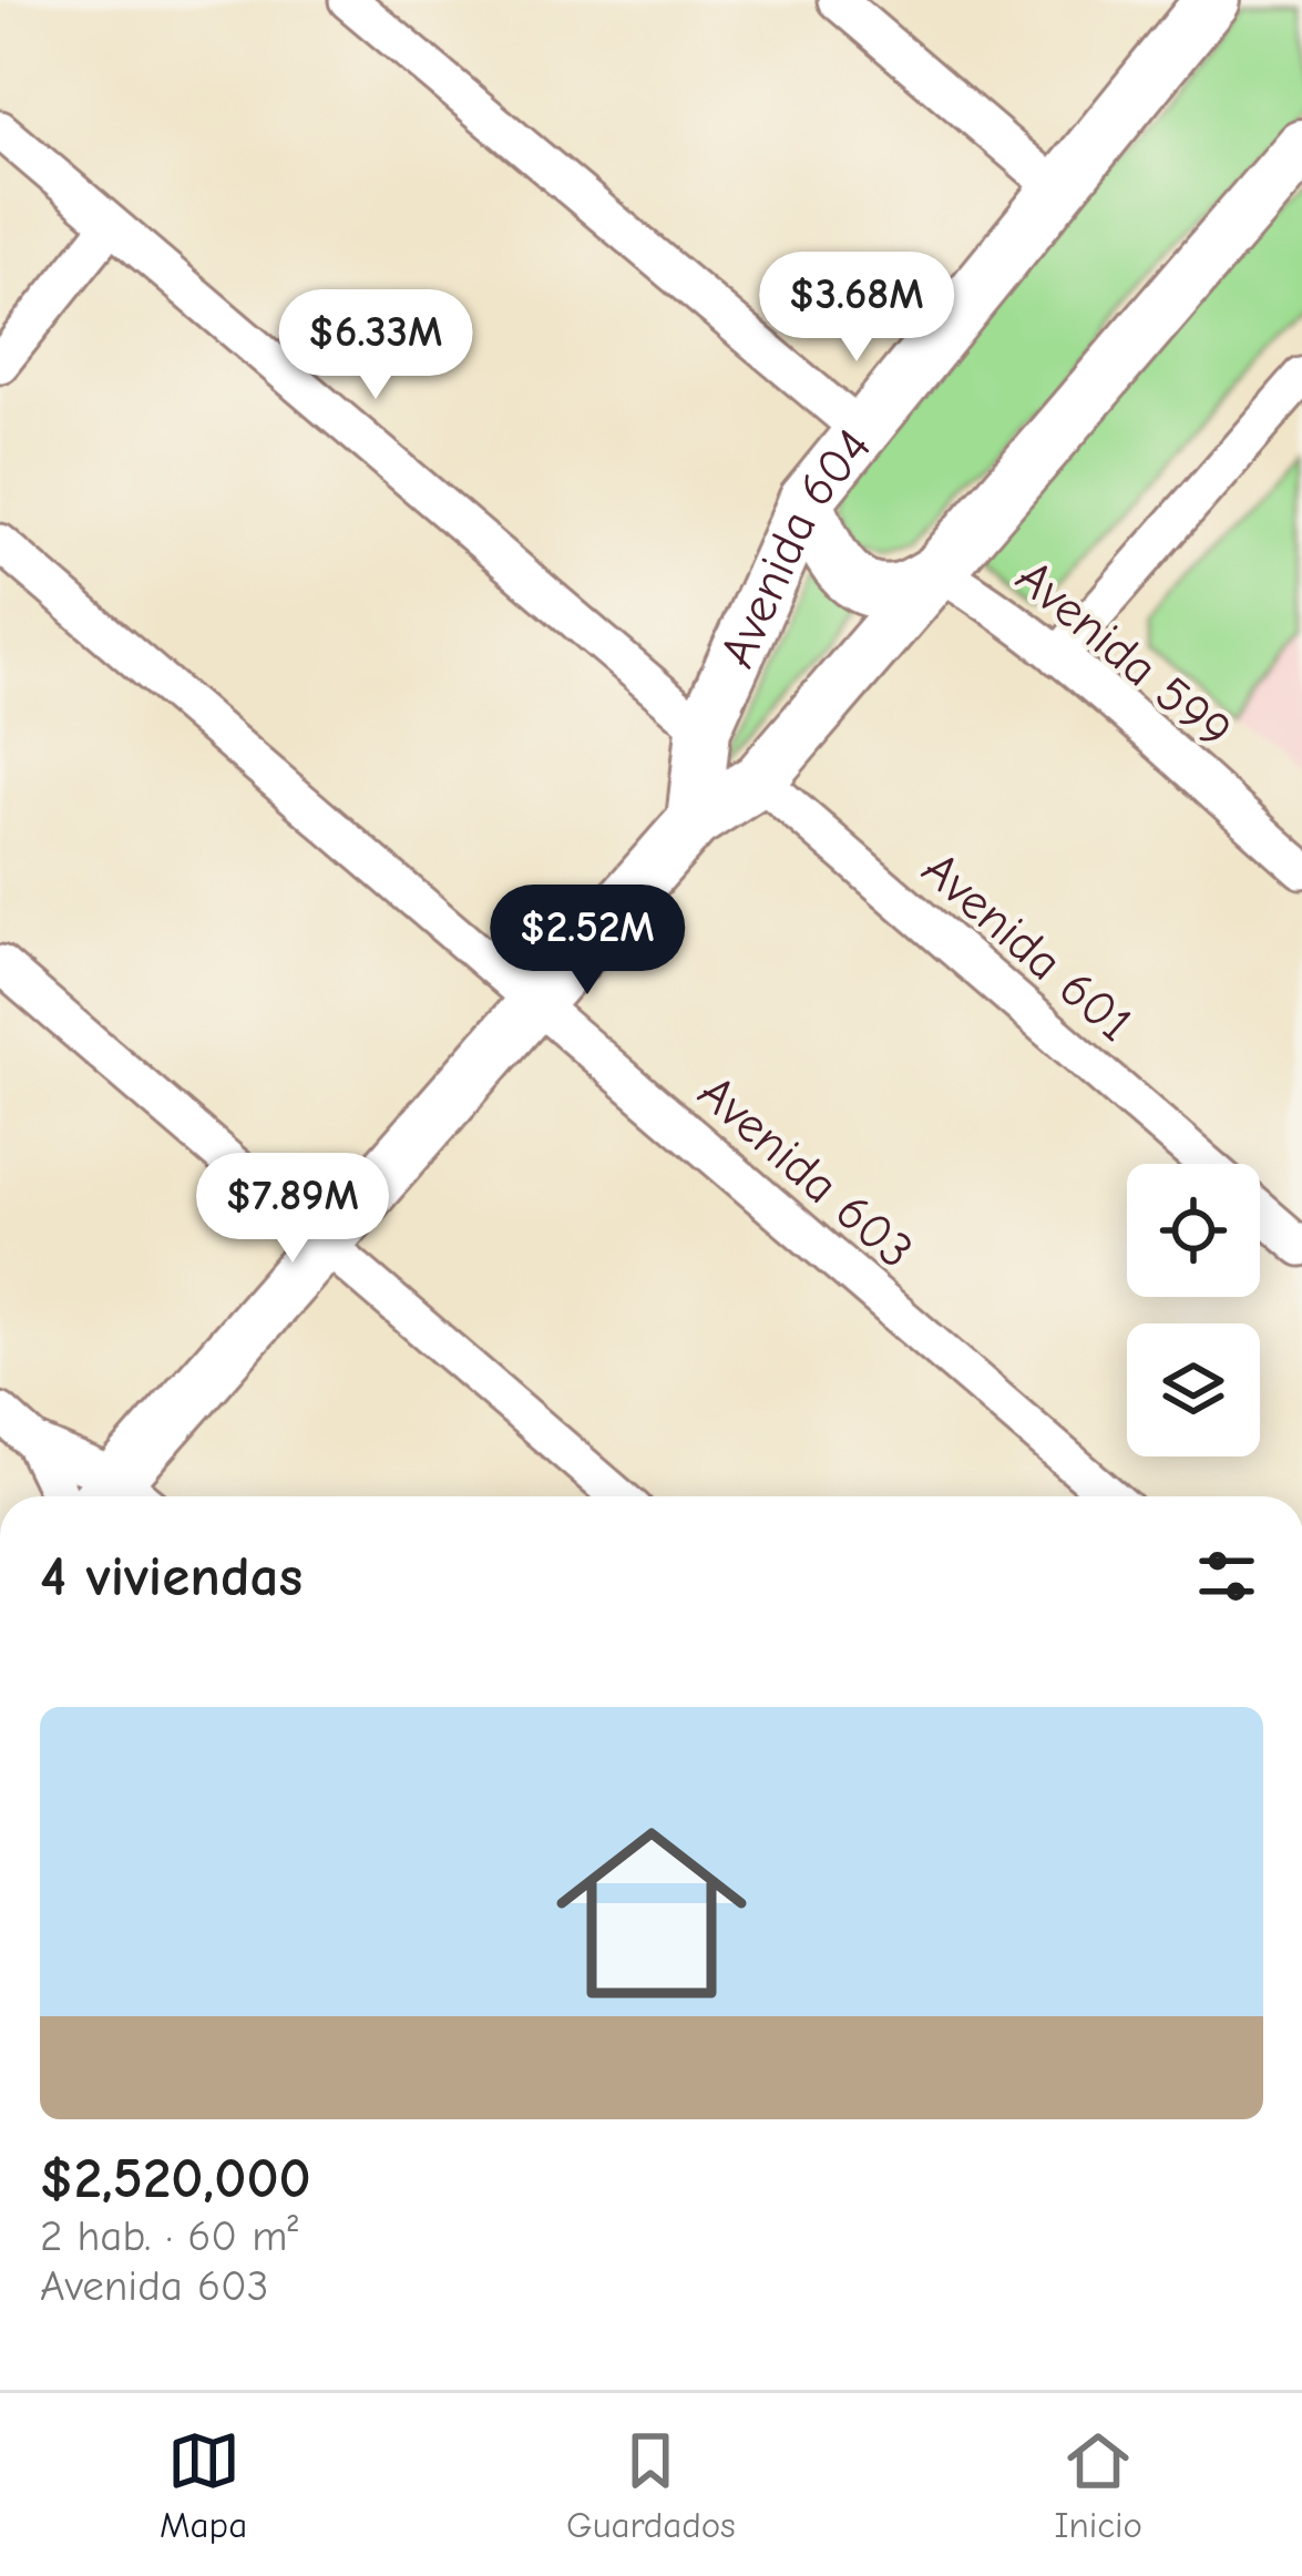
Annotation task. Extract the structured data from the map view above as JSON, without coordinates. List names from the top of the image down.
{
  "streets": {
    "street": [
      "Avenida 604",
      "Avenida 599",
      "Avenida 601",
      "Avenida 603"
    ]
  },
  "crossings": [
    ["Avenida 604", "Avenida 599"],
    ["Avenida 604", "Avenida 601"],
    ["Avenida 604", "Avenida 603"]
  ],
  "page": {
    "price": [
      "$3.68M",
      "$6.33M",
      "$2.52M",
      "$7.89M"
    ],
    "heading": "4 viviendas",
    "list": [
      {
        "name": "$2,520,000",
        "note": "2 hab. · 60 m² · Avenida 603"
      }
    ],
    "tabs": ["Mapa", "Guardados", "Inicio"]
  }
}
